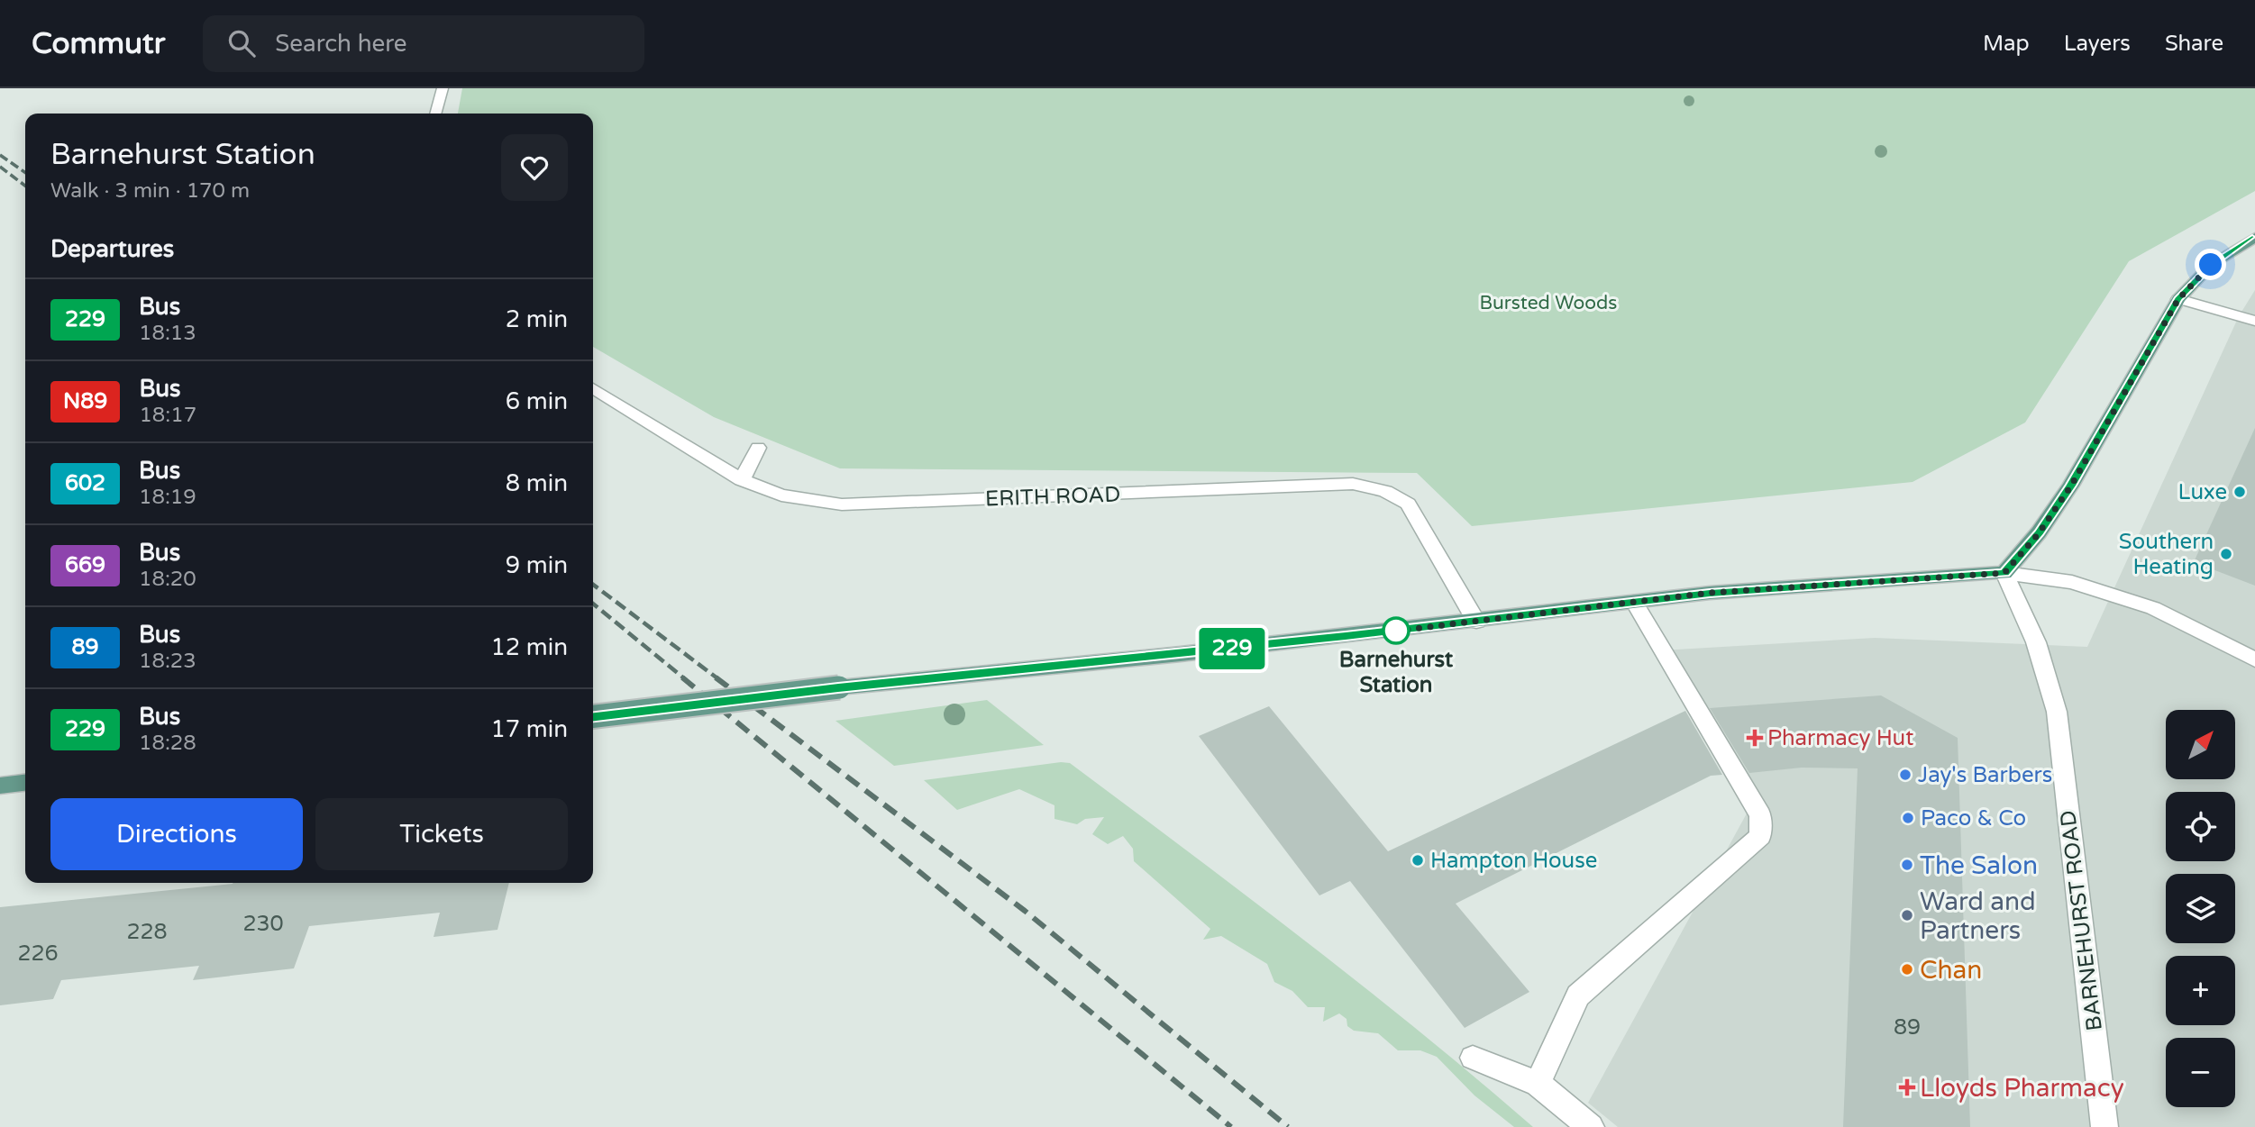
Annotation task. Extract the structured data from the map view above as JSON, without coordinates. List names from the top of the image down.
{
  "streets": {
    "street": ["ERITH ROAD", "BARNEHURST ROAD"]
  },
  "parks": ["Bursted Woods"],
  "places": {
    "other": [
      "Luxe",
      "Southern Heating",
      "Barnehurst Station",
      "Jay's Barbers",
      "Paco & Co",
      "Hampton House",
      "The Salon",
      "Ward and Partners",
      "Chan"
    ],
    "health": ["Pharmacy Hut", "Lloyds Pharmacy"]
  },
  "lines": ["bus line 229"],
  "house_numbers": [
    "230",
    "228",
    "226",
    "89"
  ],
  "north": "top right",
  "page": {
    "header": "Commutr",
    "search": "Search here",
    "nav": ["Map", "Layers", "Share"],
    "on_map": "229",
    "heading": [
      ["Barnehurst Station", "Walk · 3 min · 170 m"],
      "Departures"
    ],
    "list": [
      {
        "mark": "229",
        "name": "Bus",
        "note": "18:13",
        "value": "2 min"
      },
      {
        "mark": "N89",
        "name": "Bus",
        "note": "18:17",
        "value": "6 min"
      },
      {
        "mark": "602",
        "name": "Bus",
        "note": "18:19",
        "value": "8 min"
      },
      {
        "mark": "669",
        "name": "Bus",
        "note": "18:20",
        "value": "9 min"
      },
      {
        "mark": "89",
        "name": "Bus",
        "note": "18:23",
        "value": "12 min"
      },
      {
        "mark": "229",
        "name": "Bus",
        "note": "18:28",
        "value": "17 min"
      }
    ],
    "map_buttons": ["+", "−"],
    "buttons": ["Directions", "Tickets"]
  }
}
